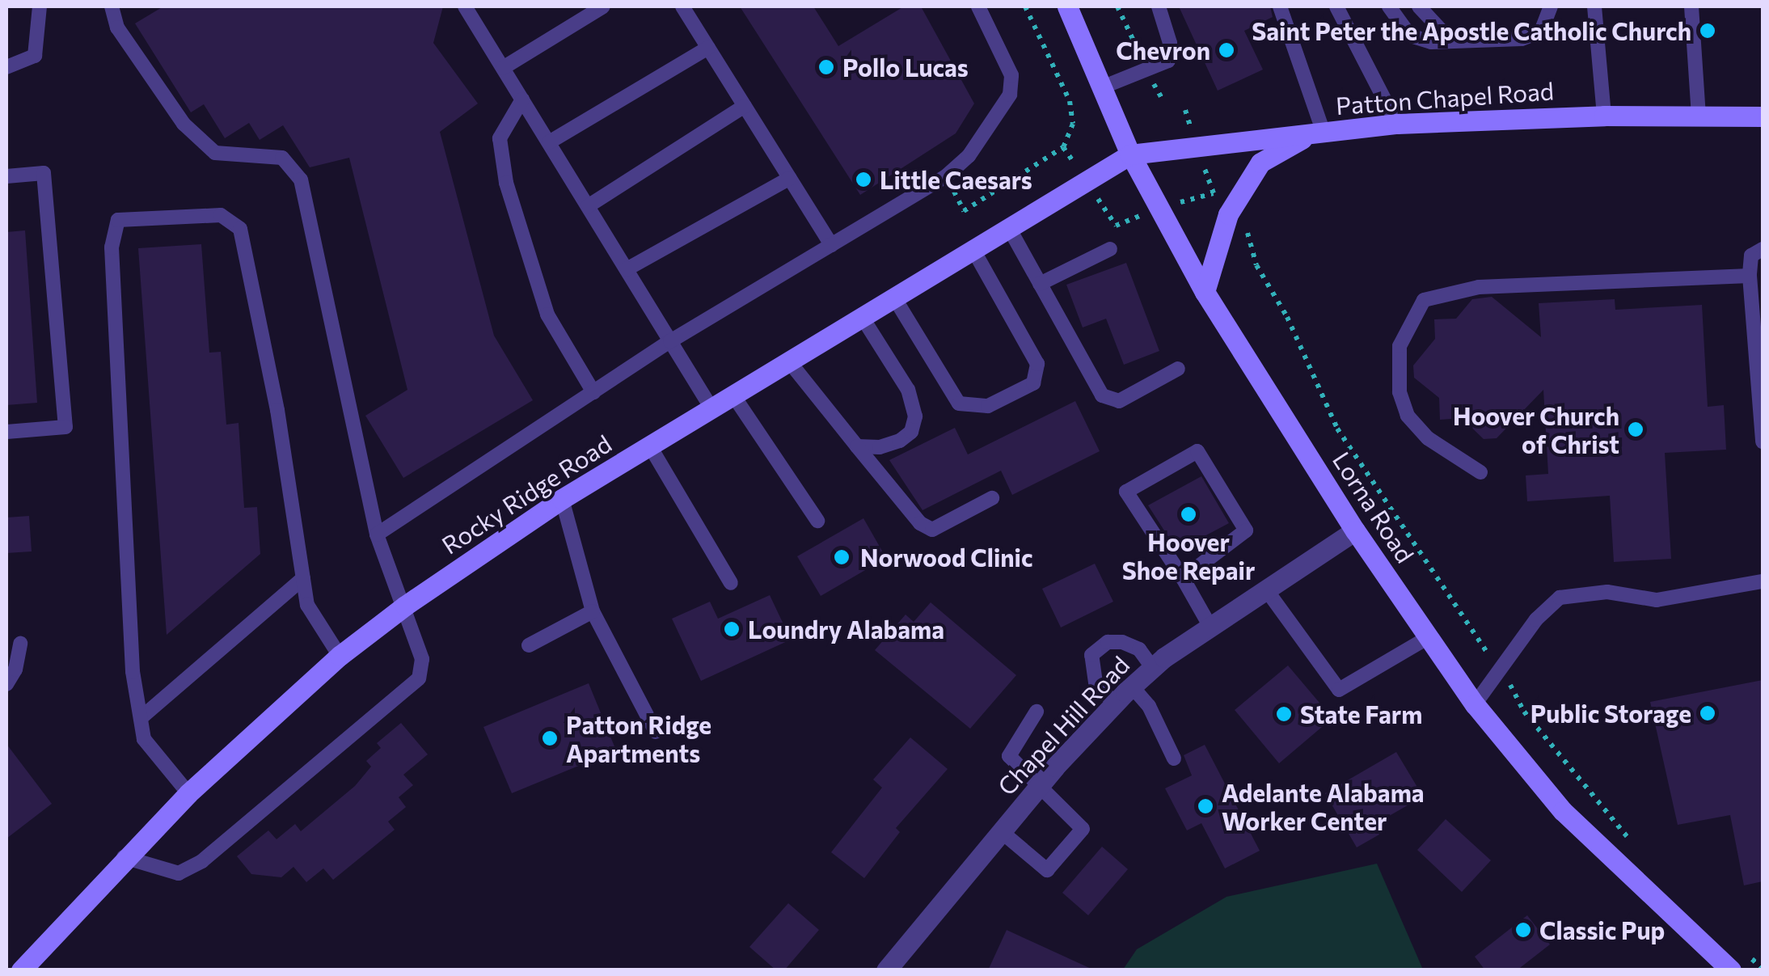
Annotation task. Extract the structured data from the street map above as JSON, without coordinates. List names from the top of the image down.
{
  "streets": {
    "main road": ["Patton Chapel Road", "Rocky Ridge Road", "Lorna Road"],
    "street": ["Chapel Hill Road"]
  },
  "crossings": [
    ["Patton Chapel Road", "Rocky Ridge Road"],
    ["Patton Chapel Road", "Lorna Road"],
    ["Rocky Ridge Road", "Lorna Road"],
    ["Lorna Road", "Chapel Hill Road"]
  ],
  "places": [
    "Saint Peter the Apostle Catholic Church",
    "Chevron",
    "Pollo Lucas",
    "Little Caesars",
    "Hoover Church of Christ",
    "Hoover Shoe Repair",
    "Norwood Clinic",
    "Loundry Alabama",
    "Public Storage",
    "State Farm",
    "Patton Ridge Apartments",
    "Adelante Alabama Worker Center",
    "Classic Pup"
  ]
}
